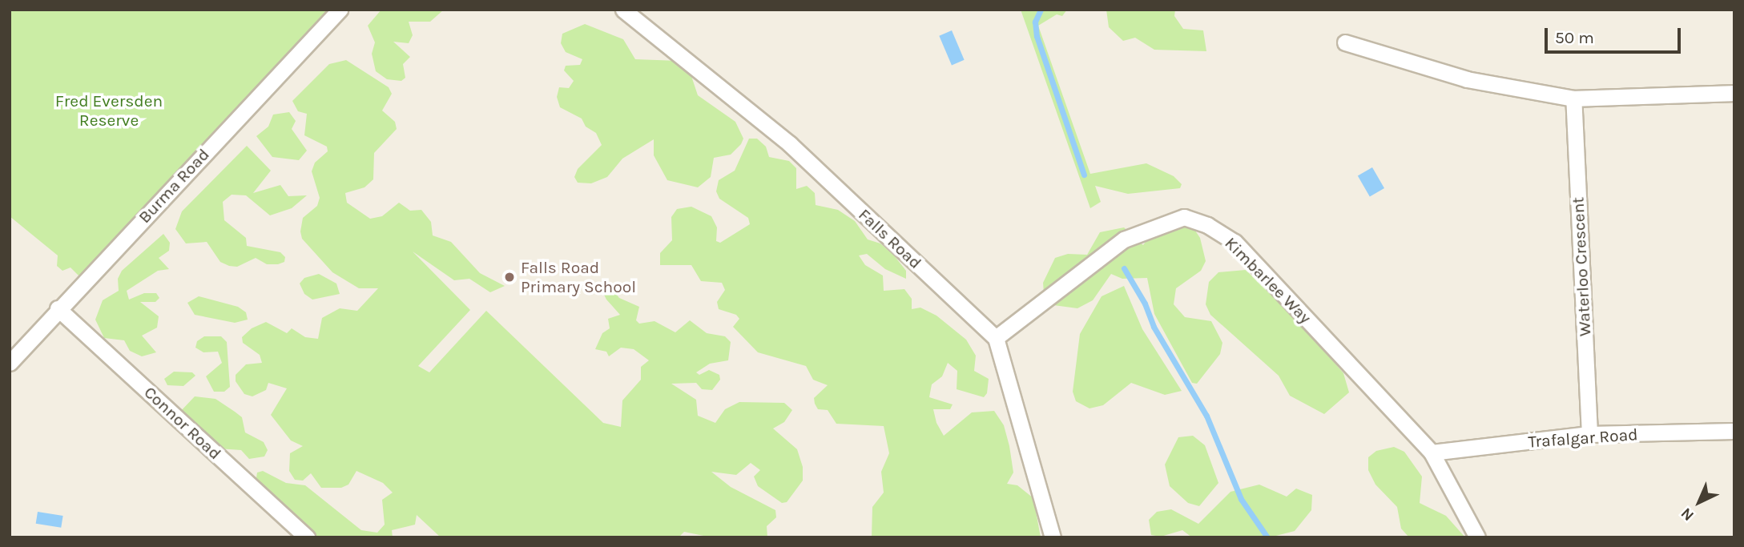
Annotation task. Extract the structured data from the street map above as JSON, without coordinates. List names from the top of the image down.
{
  "streets": {
    "street": [
      "Burma Road",
      "Falls Road",
      "Waterloo Crescent",
      "Kimbarlee Way",
      "Connor Road",
      "Trafalgar Road"
    ]
  },
  "crossings": [
    ["Burma Road", "Connor Road"],
    ["Falls Road", "Kimbarlee Way"],
    ["Waterloo Crescent", "Trafalgar Road"],
    ["Kimbarlee Way", "Trafalgar Road"]
  ],
  "parks": ["Fred Eversden Reserve"],
  "places": ["Falls Road Primary School"],
  "scale_bar": "50 m",
  "north": "bottom left"
}
